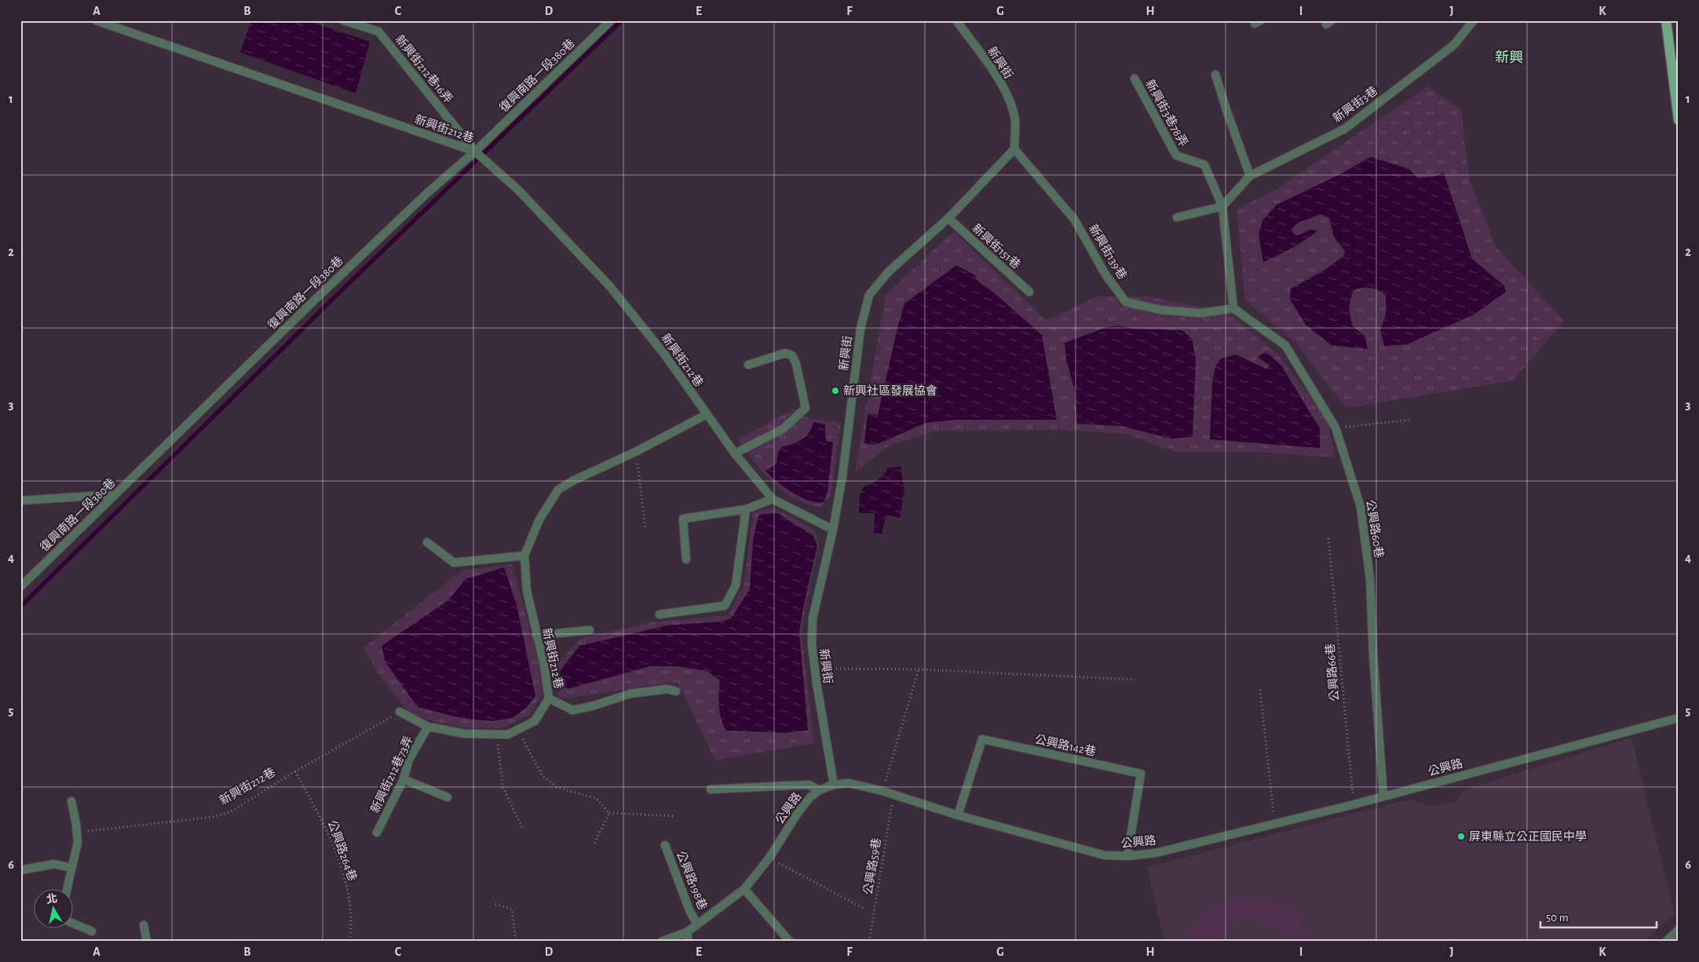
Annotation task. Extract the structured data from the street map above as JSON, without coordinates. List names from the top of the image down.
{
  "streets": {
    "street": [
      "新興街",
      "新興街212巷16弄",
      "復興南路一段380巷",
      "新興街3巷",
      "新興街3巷78弄",
      "新興街212巷",
      "新興街151巷",
      "新興街139巷",
      "公興路60巷",
      "公興路142巷",
      "公興路",
      "新興街212巷73弄",
      "公興路198巷"
    ],
    "path": ["公興路66巷", "公興路264巷", "公興路59巷"]
  },
  "crossings": [
    ["新興街", "新興街212巷"],
    ["新興街", "新興街151巷"],
    ["新興街", "新興街139巷"],
    ["新興街", "公興路"],
    ["新興街212巷16弄", "復興南路一段380巷"],
    ["新興街212巷16弄", "新興街212巷"],
    ["復興南路一段380巷", "新興街212巷"],
    ["新興街3巷", "新興街3巷78弄"],
    ["新興街212巷", "新興街212巷73弄"],
    ["新興街212巷", "公興路264巷"],
    ["新興街139巷", "公興路60巷"],
    ["公興路60巷", "公興路"],
    ["公興路66巷", "公興路"],
    ["公興路142巷", "公興路"],
    ["公興路", "公興路59巷"],
    ["公興路", "公興路198巷"]
  ],
  "districts": ["新興"],
  "places": ["新興社區發展協會", "屏東縣立公正國民中學"],
  "scale_bar": "50 m",
  "north": "top",
  "grid": {
    "columns": [
      "A",
      "B",
      "C",
      "D",
      "E",
      "F",
      "G",
      "H",
      "I",
      "J",
      "K"
    ],
    "rows": [
      "1",
      "2",
      "3",
      "4",
      "5",
      "6"
    ]
  }
}
